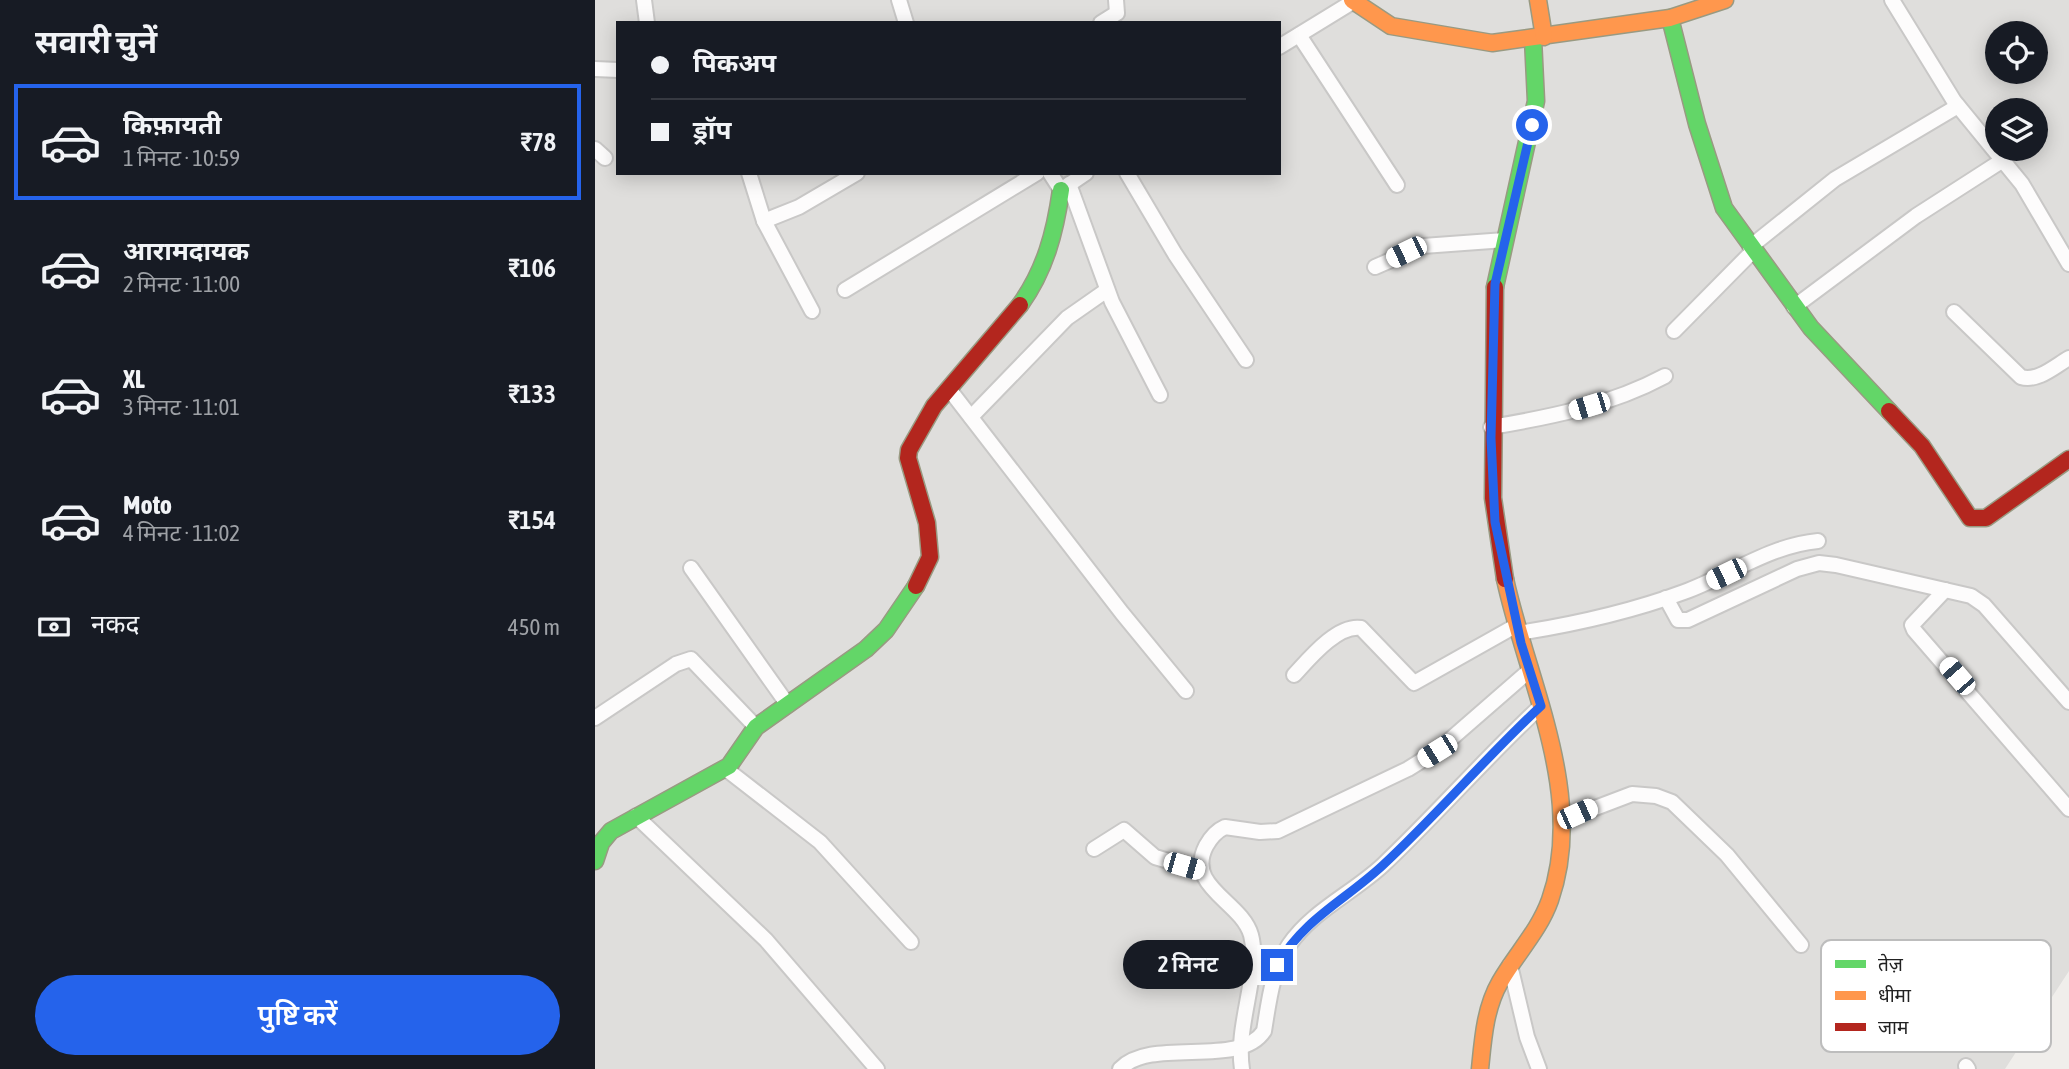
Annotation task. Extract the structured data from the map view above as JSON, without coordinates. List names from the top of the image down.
{
  "legend": ["तेज़", "धीमा", "जाम"],
  "page": {
    "heading": "सवारी चुनें",
    "banner": ["पिकअप", "ड्रॉप"],
    "list": [
      {
        "name": "किफ़ायती",
        "note": "1 मिनट · 10:59",
        "value": "₹78"
      },
      {
        "name": "आरामदायक",
        "note": "2 मिनट · 11:00",
        "value": "₹106"
      },
      {
        "name": "XL",
        "note": "3 मिनट · 11:01",
        "value": "₹133"
      },
      {
        "name": "Moto",
        "note": "4 मिनट · 11:02",
        "value": "₹154"
      }
    ],
    "pay": ["नकद", "450 m"],
    "bubble": "2 मिनट",
    "buttons": "पुष्टि करें"
  }
}
